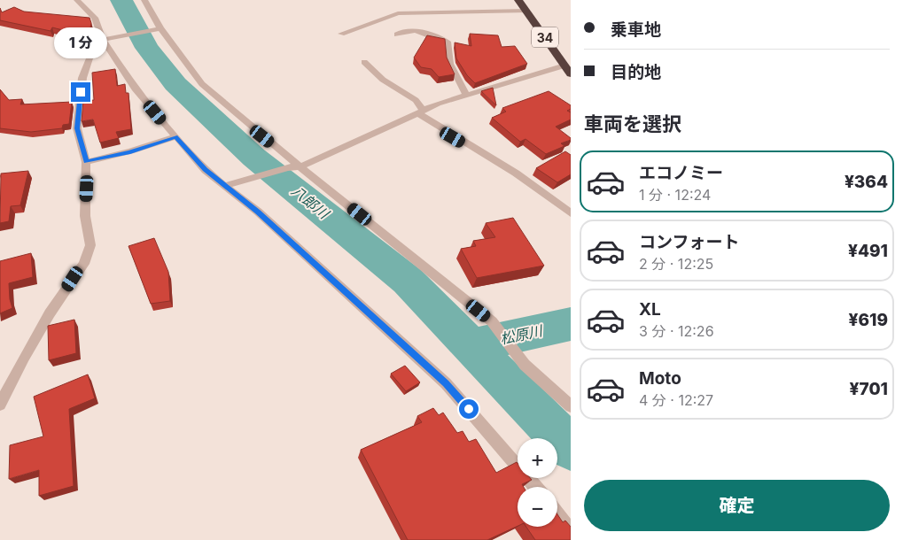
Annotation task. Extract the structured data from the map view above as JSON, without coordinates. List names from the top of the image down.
{
  "streets": {
    "highway": ["34"]
  },
  "water": ["八郎川", "松原川"],
  "page": {
    "banner": ["乗車地", "目的地"],
    "bubble": "1 分",
    "heading": "車両を選択",
    "list": [
      {
        "name": "エコノミー",
        "note": "1 分 · 12:24",
        "value": "¥364"
      },
      {
        "name": "コンフォート",
        "note": "2 分 · 12:25",
        "value": "¥491"
      },
      {
        "name": "XL",
        "note": "3 分 · 12:26",
        "value": "¥619"
      },
      {
        "name": "Moto",
        "note": "4 分 · 12:27",
        "value": "¥701"
      }
    ],
    "map_buttons": ["+", "−"],
    "buttons": "確定"
  }
}
